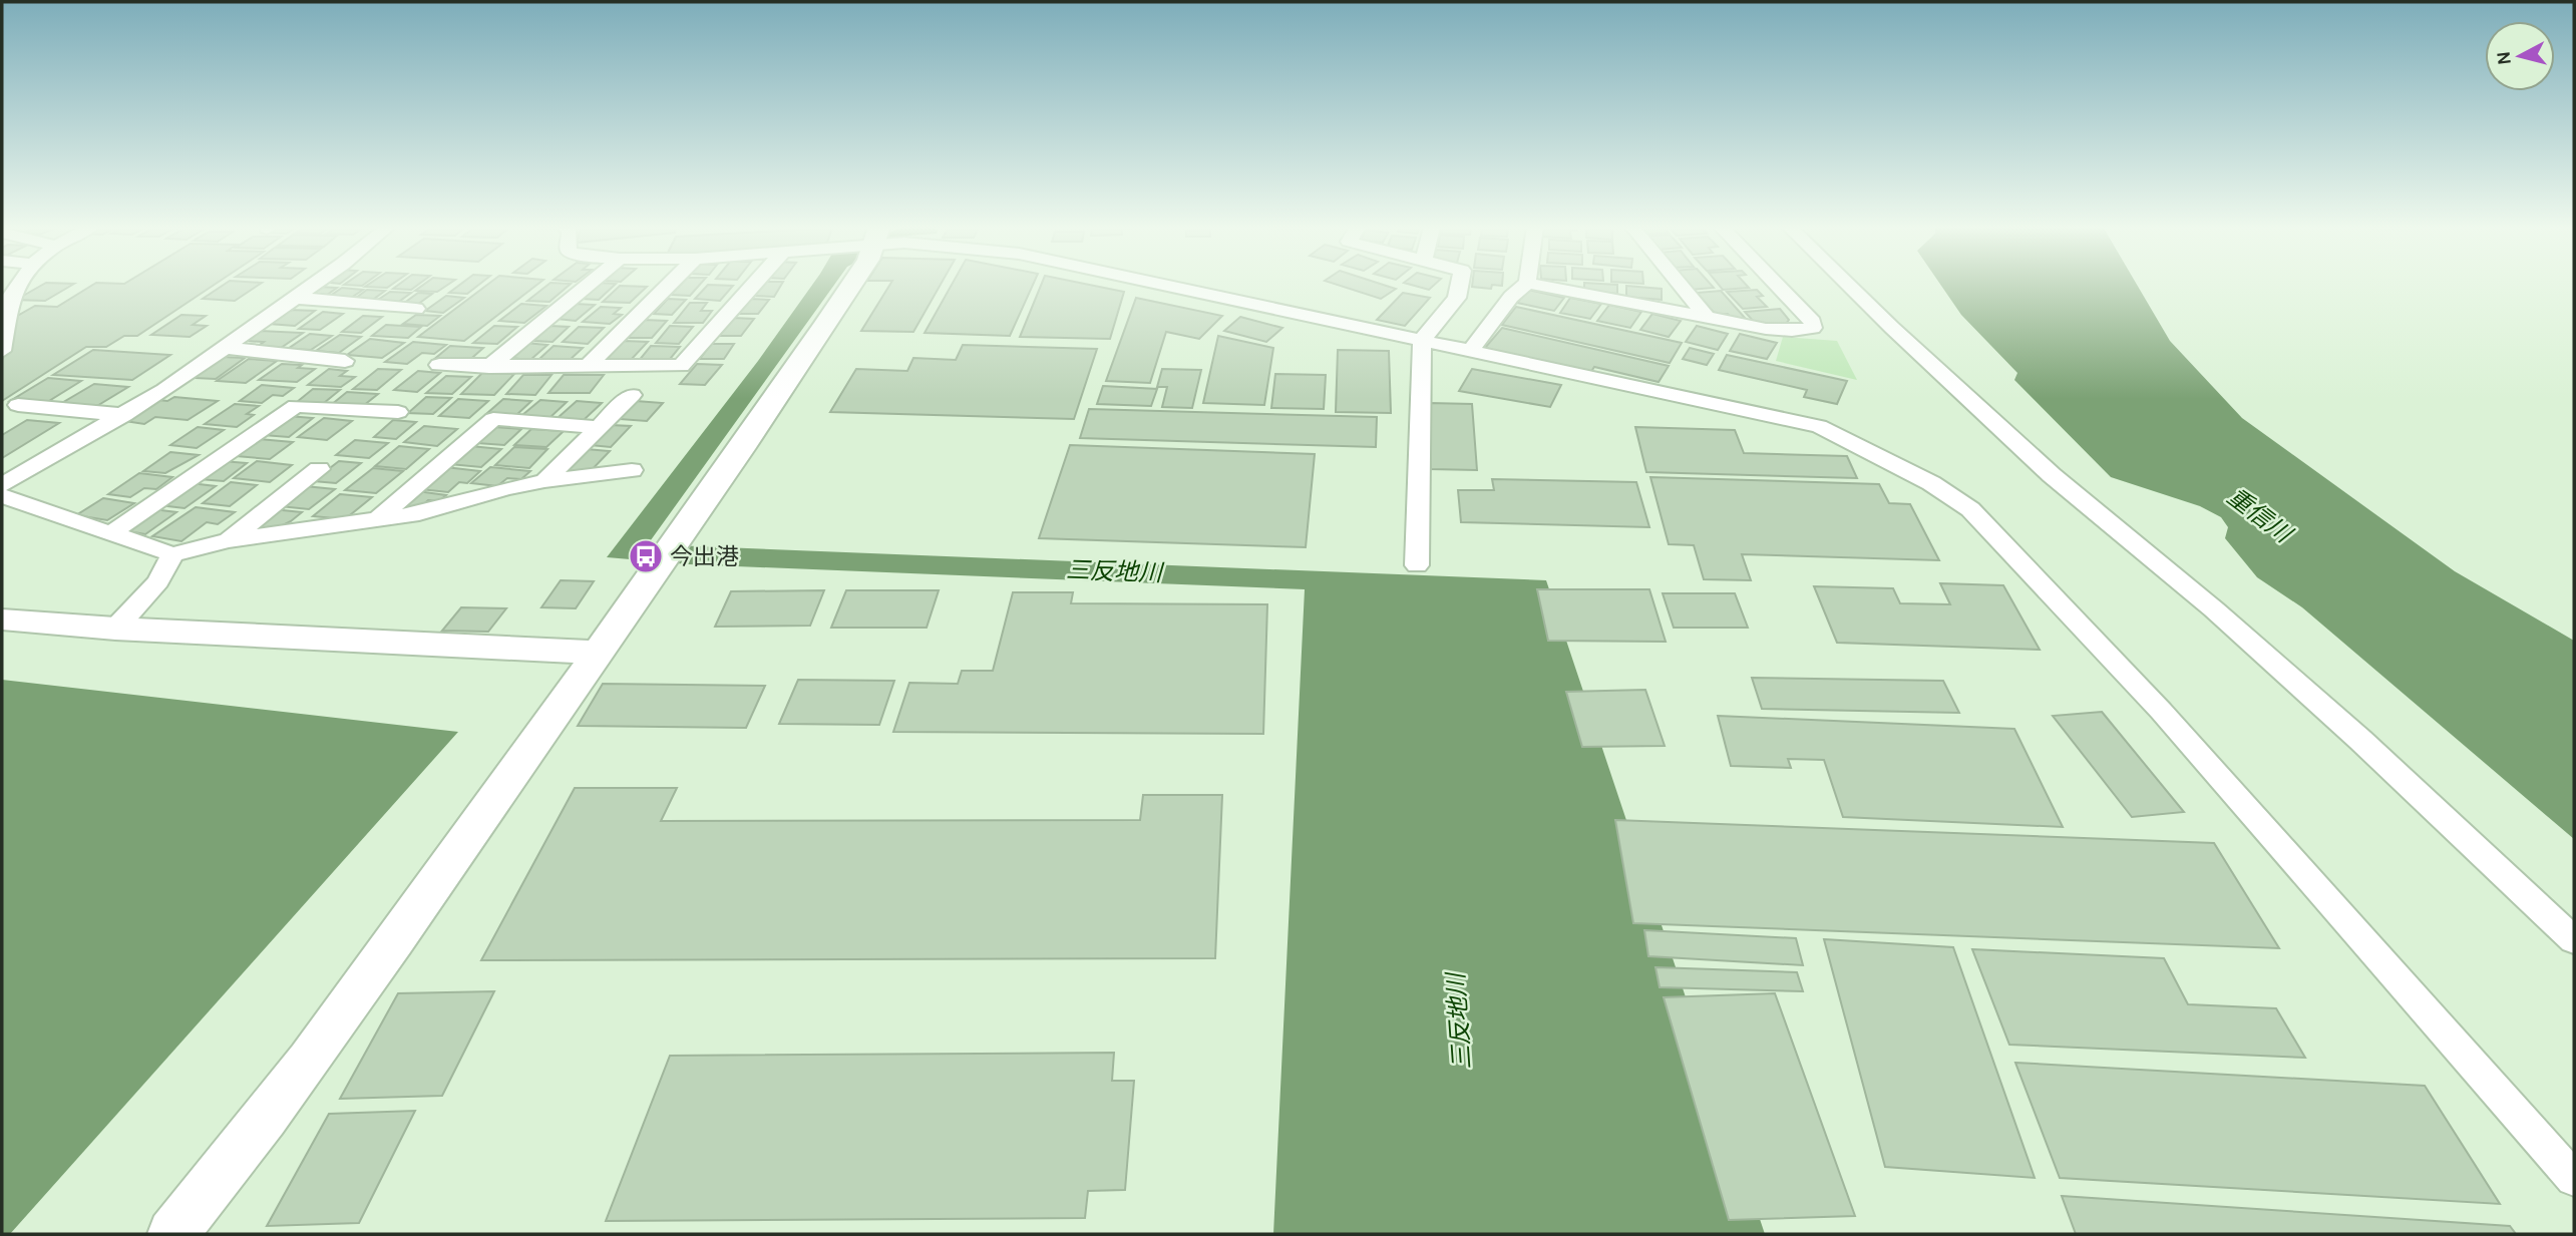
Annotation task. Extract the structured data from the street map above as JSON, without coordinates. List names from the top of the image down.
{
  "water": ["重信川", "三反地川"],
  "places": {
    "bus stop": ["今出港"]
  },
  "north": "left"
}
